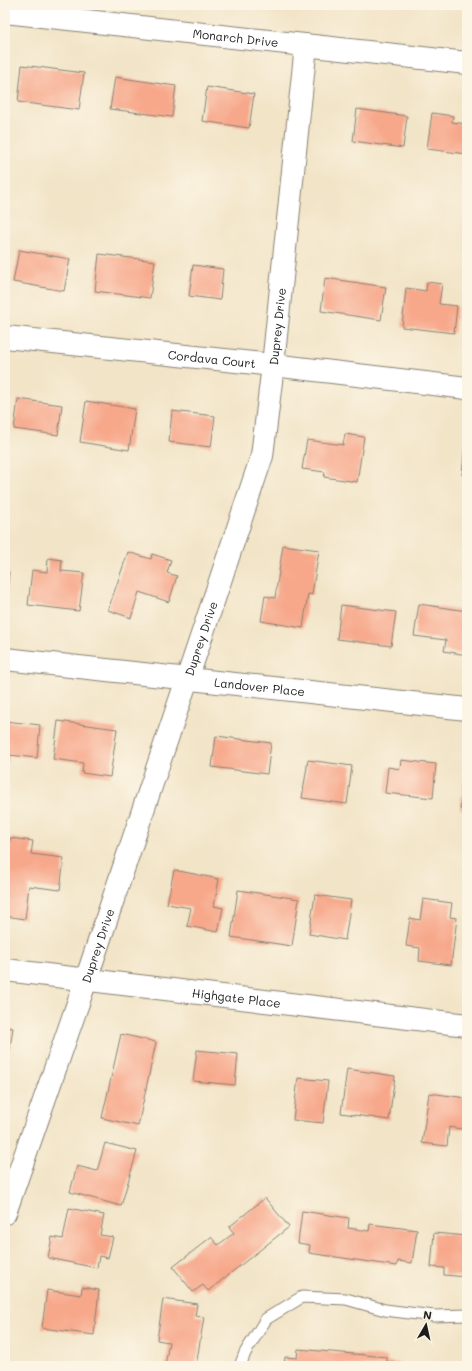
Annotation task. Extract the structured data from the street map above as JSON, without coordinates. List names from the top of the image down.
{
  "streets": {
    "street": [
      "Monarch Drive",
      "Duprey Drive",
      "Cordava Court",
      "Landover Place",
      "Highgate Place"
    ]
  },
  "crossings": [
    ["Monarch Drive", "Duprey Drive"],
    ["Duprey Drive", "Cordava Court"],
    ["Duprey Drive", "Landover Place"],
    ["Duprey Drive", "Highgate Place"]
  ],
  "north": "top"
}
